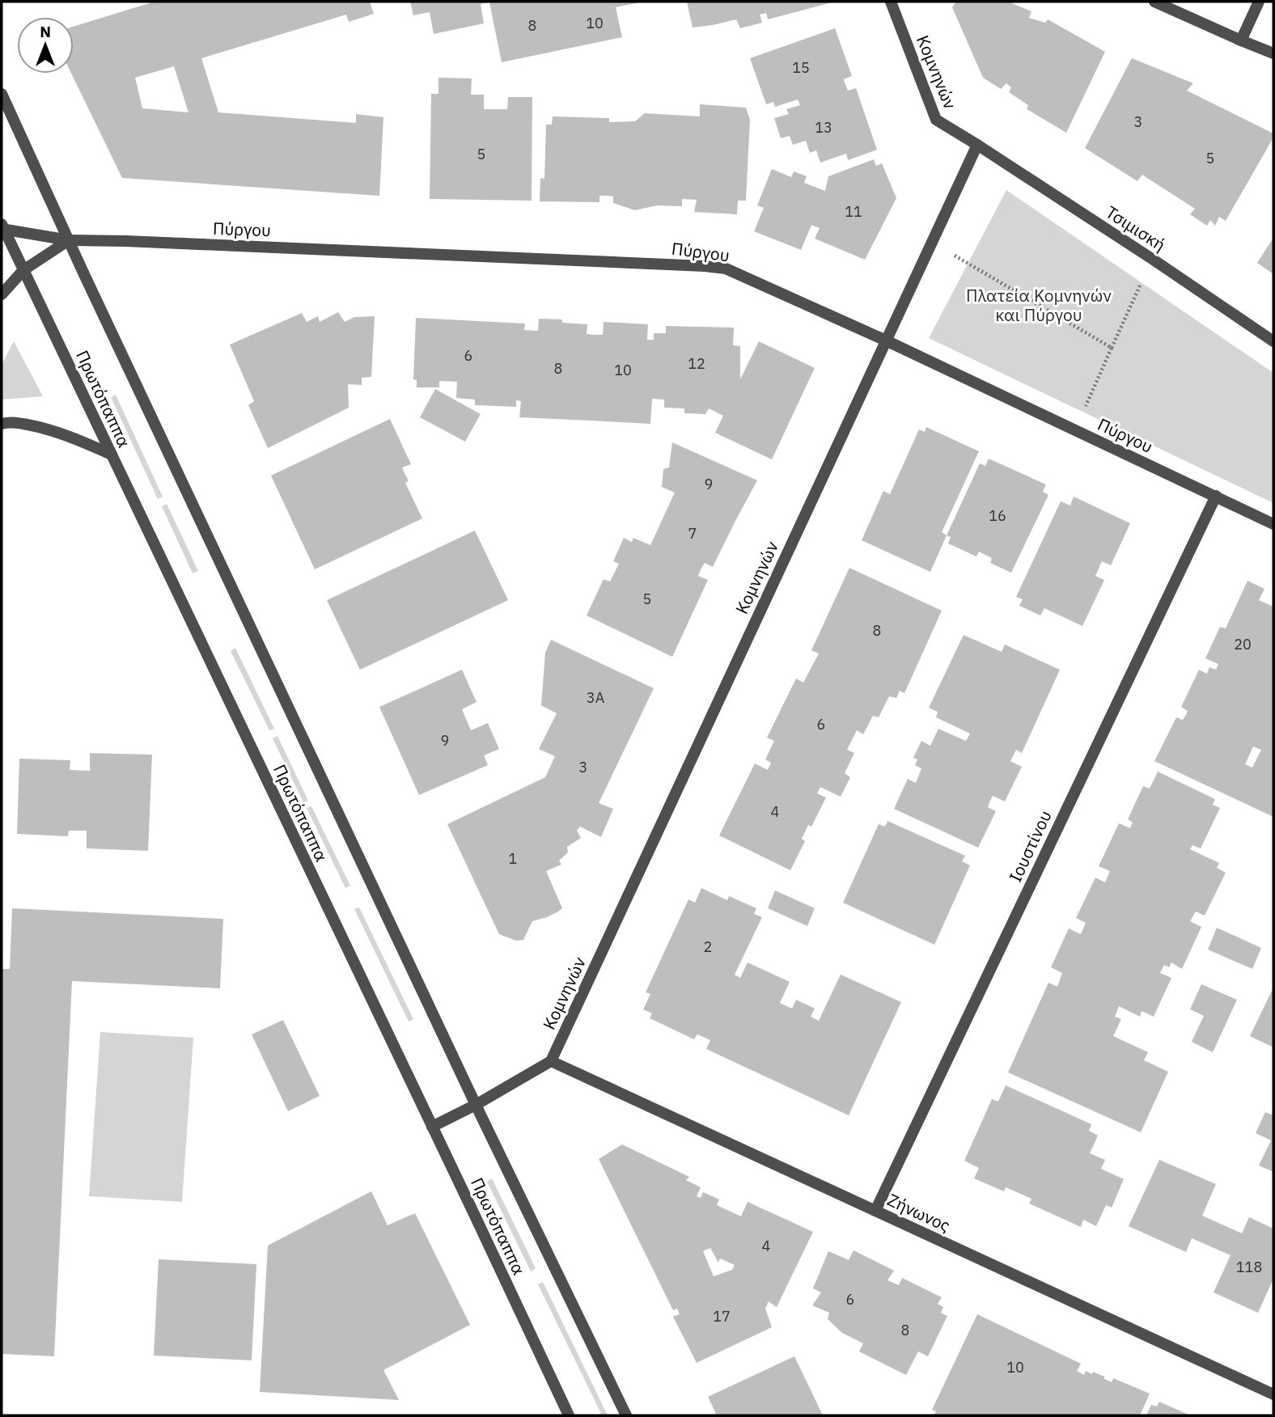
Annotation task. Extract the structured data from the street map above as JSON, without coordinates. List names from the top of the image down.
{
  "streets": {
    "street": [
      "Κομνηνών",
      "Τσιμισκή",
      "Πύργου",
      "Πρωτόπαππα",
      "Ιουστίνου",
      "Ζήνωνος"
    ]
  },
  "crossings": [
    ["Κομνηνών", "Τσιμισκή"],
    ["Κομνηνών", "Πύργου"],
    ["Κομνηνών", "Ζήνωνος"],
    ["Πύργου", "Πρωτόπαππα"],
    ["Πύργου", "Ιουστίνου"],
    ["Ιουστίνου", "Ζήνωνος"]
  ],
  "parks": ["Πλατεία Κομνηνών και Πύργου"],
  "house_numbers": [
    "10",
    "8",
    "15",
    "3",
    "13",
    "5",
    "5",
    "11",
    "6",
    "12",
    "8",
    "10",
    "9",
    "16",
    "7",
    "5",
    "8",
    "20",
    "3Α",
    "6",
    "9",
    "3",
    "4",
    "1",
    "2",
    "4",
    "118",
    "6",
    "17",
    "8",
    "10"
  ],
  "north": "top"
}
